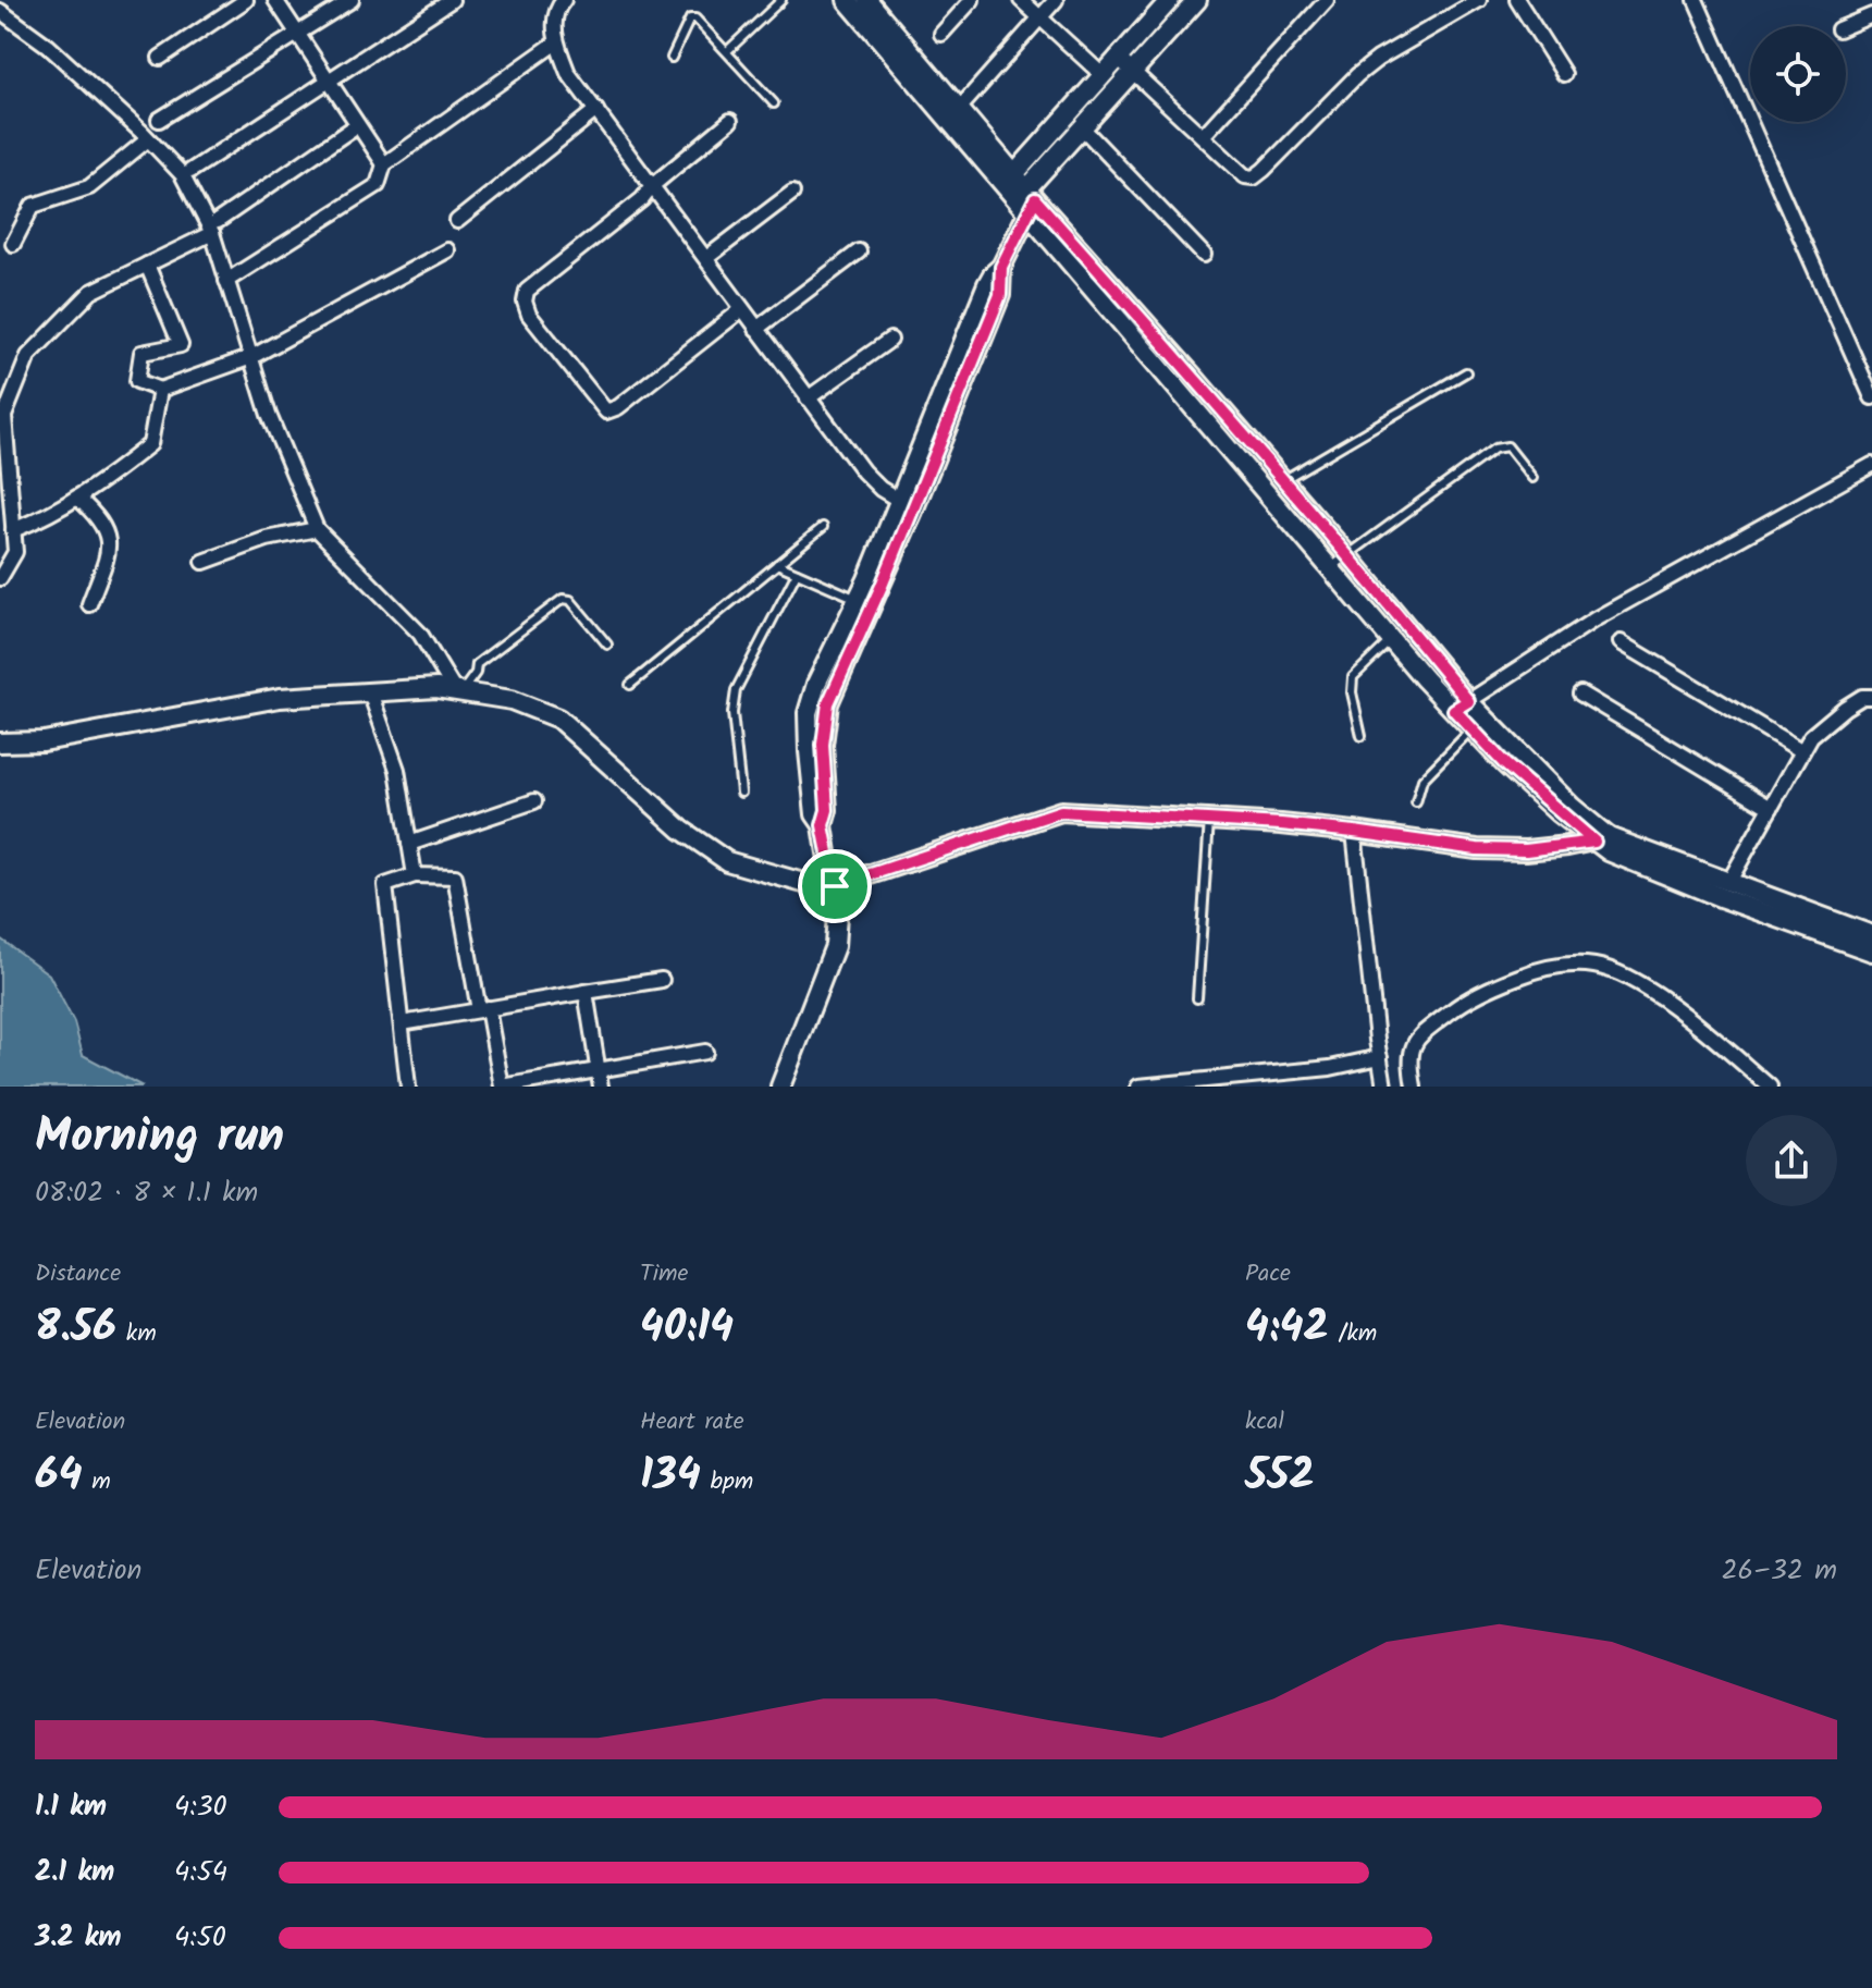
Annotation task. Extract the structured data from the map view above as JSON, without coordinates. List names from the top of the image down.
{
  "page": {
    "heading": ["Morning run", "08:02 · 8 × 1.1 km"],
    "stats": [
      ["Distance", "8.56 km"],
      ["Time", "40:14"],
      ["Pace", "4:42 /km"],
      ["Elevation", "64 m"],
      ["Heart rate", "134 bpm"],
      ["kcal", "552"]
    ],
    "chart": ["Elevation", "26–32 m"],
    "list": [
      {
        "name": "1.1 km",
        "note": "4:30"
      },
      {
        "name": "2.1 km",
        "note": "4:54"
      },
      {
        "name": "3.2 km",
        "note": "4:50"
      }
    ]
  }
}
